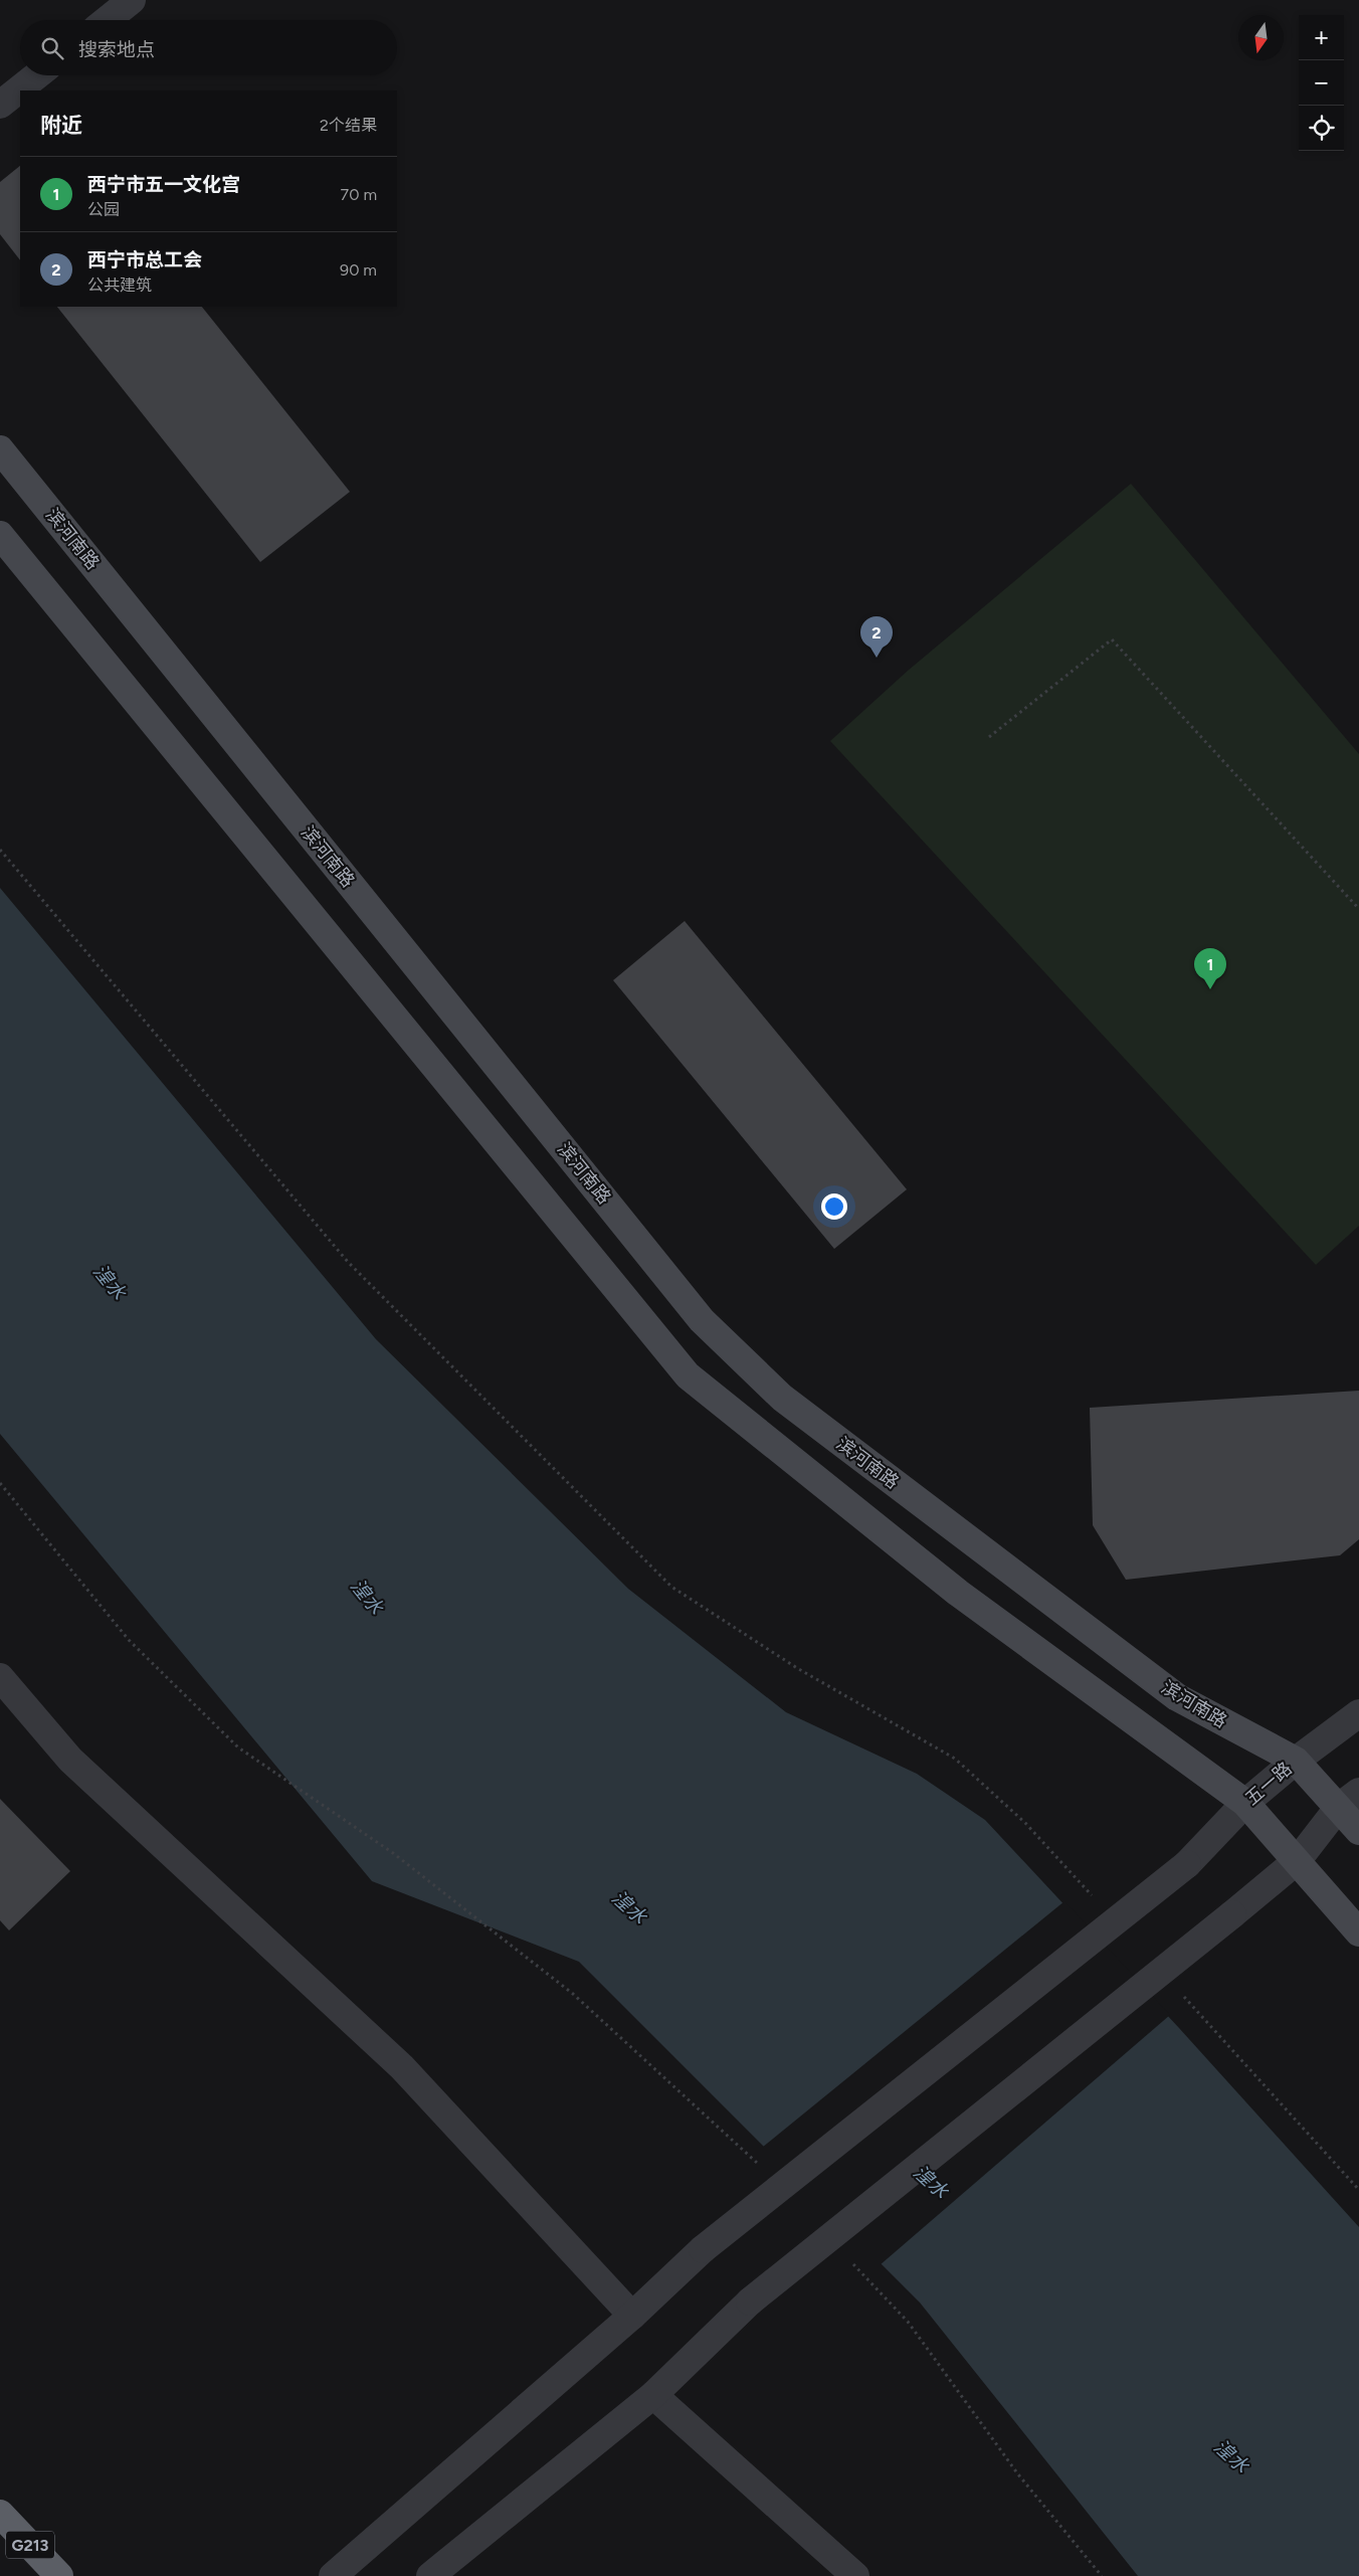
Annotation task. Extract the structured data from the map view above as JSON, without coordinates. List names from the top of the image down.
{
  "streets": {
    "highway": ["G213"],
    "main road": ["滨河南路"],
    "street": ["五一路"]
  },
  "crossings": [
    ["滨河南路", "五一路"]
  ],
  "water": ["湟水"],
  "north": "bottom",
  "page": {
    "map_buttons": ["+", "−"],
    "search": "搜索地点",
    "heading": ["附近", "2个结果"],
    "list": [
      {
        "mark": "1",
        "name": "西宁市五一文化宫",
        "note": "公园",
        "value": "70 m"
      },
      {
        "mark": "2",
        "name": "西宁市总工会",
        "note": "公共建筑",
        "value": "90 m"
      }
    ],
    "pins": ["2", "1"]
  }
}
